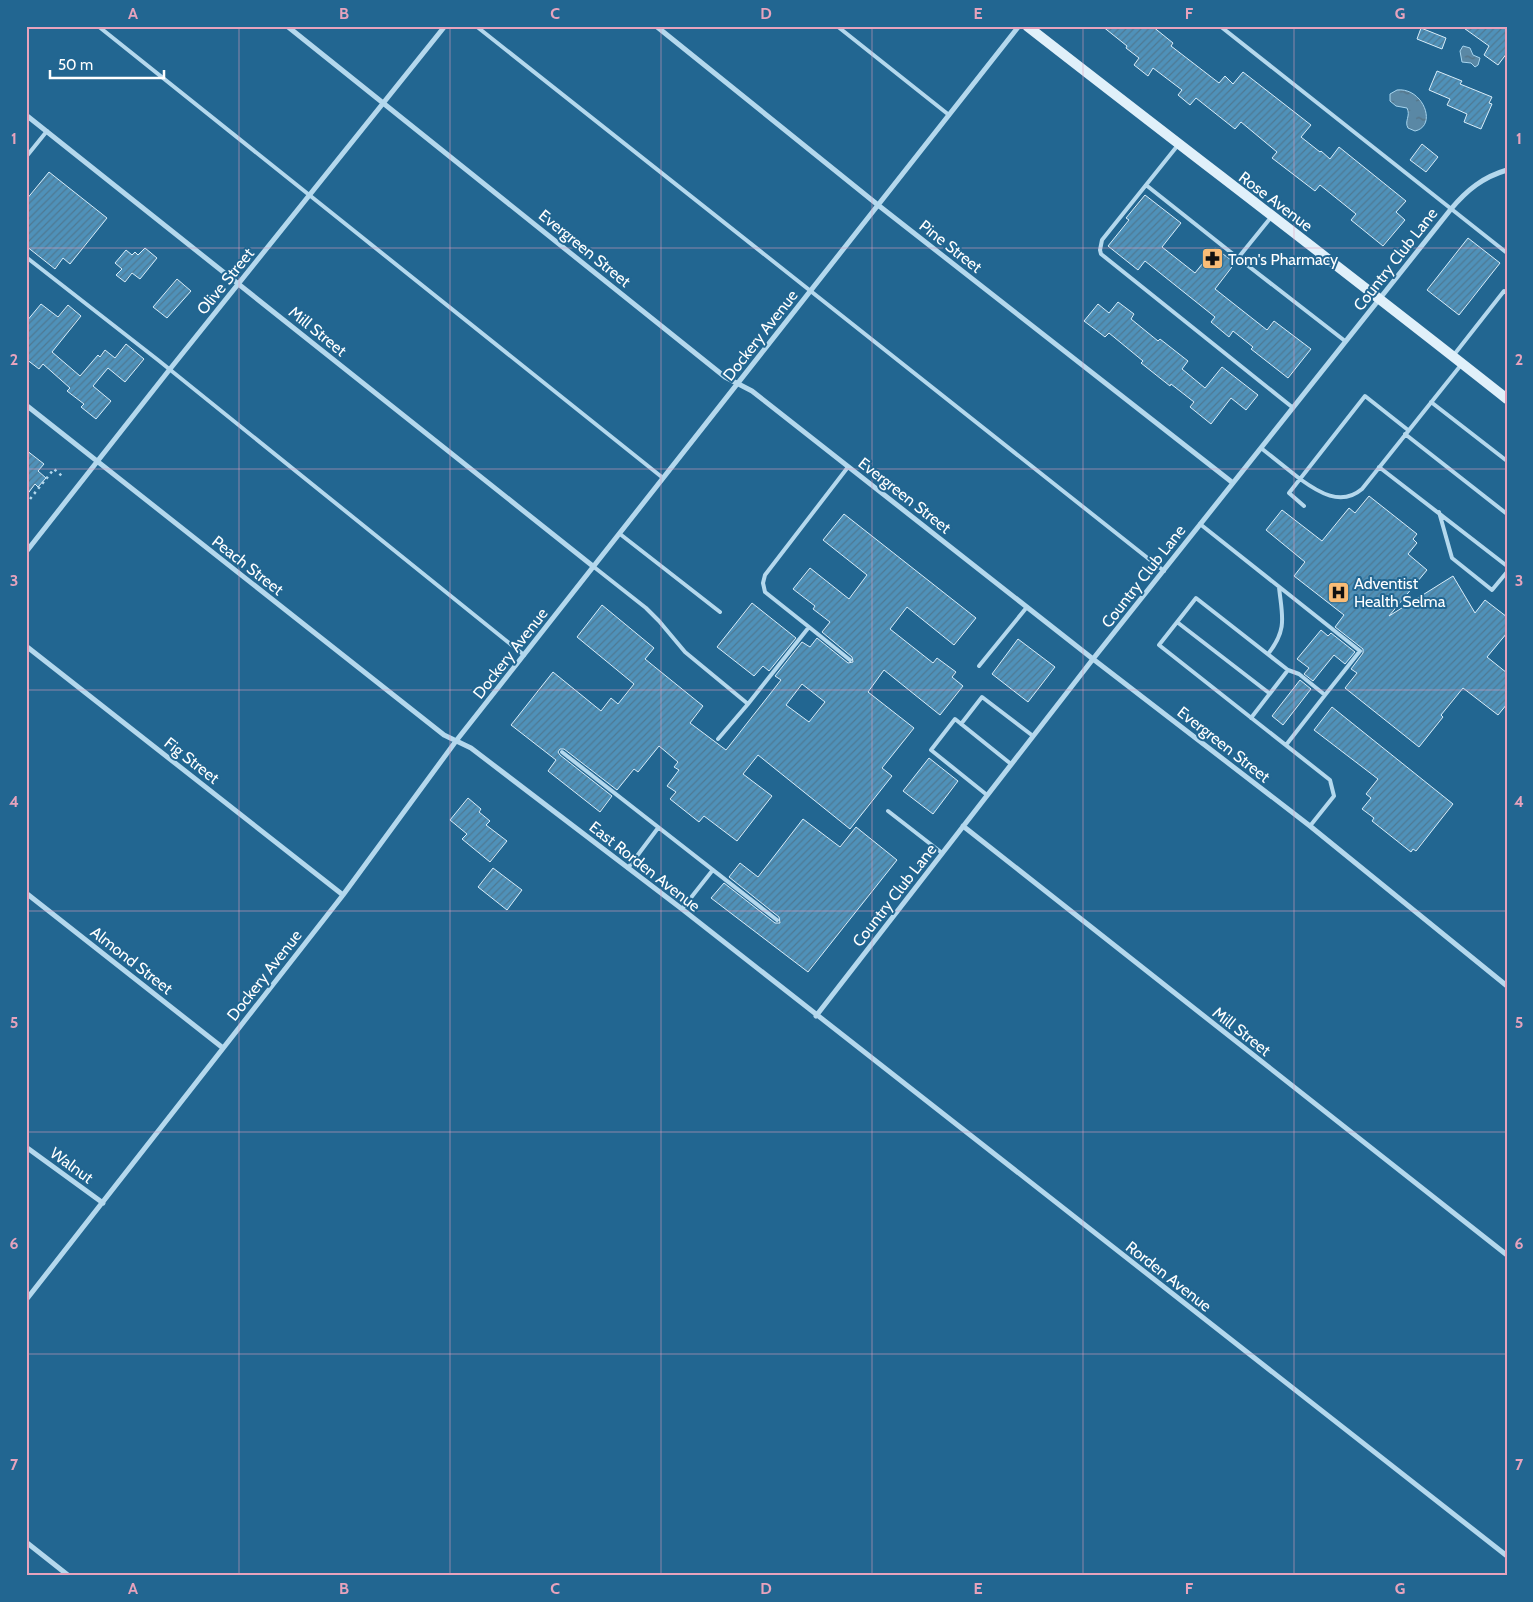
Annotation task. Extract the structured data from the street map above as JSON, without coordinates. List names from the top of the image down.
{
  "streets": {
    "street": [
      "Rose Avenue",
      "Pine Street",
      "Evergreen Street",
      "Country Club Lane",
      "Olive Street",
      "Mill Street",
      "Dockery Avenue",
      "Peach Street",
      "Fig Street",
      "East Rorden Avenue",
      "Almond Street",
      "Walnut",
      "Rorden Avenue"
    ]
  },
  "crossings": [
    ["Rose Avenue", "Country Club Lane"],
    ["Pine Street", "Country Club Lane"],
    ["Pine Street", "Dockery Avenue"],
    ["Evergreen Street", "Country Club Lane"],
    ["Evergreen Street", "Olive Street"],
    ["Evergreen Street", "Dockery Avenue"],
    ["Country Club Lane", "Mill Street"],
    ["Country Club Lane", "East Rorden Avenue"],
    ["Country Club Lane", "Rorden Avenue"],
    ["Olive Street", "Mill Street"],
    ["Olive Street", "Peach Street"],
    ["Mill Street", "Dockery Avenue"],
    ["Dockery Avenue", "Peach Street"],
    ["Dockery Avenue", "Fig Street"],
    ["Dockery Avenue", "East Rorden Avenue"],
    ["Dockery Avenue", "Almond Street"],
    ["Dockery Avenue", "Walnut"],
    ["Peach Street", "East Rorden Avenue"],
    ["East Rorden Avenue", "Rorden Avenue"]
  ],
  "places": {
    "pharmacy": ["Tom's Pharmacy"],
    "hospital": ["Adventist Health Selma"]
  },
  "scale_bar": "50 m",
  "grid": {
    "columns": [
      "A",
      "B",
      "C",
      "D",
      "E",
      "F",
      "G"
    ],
    "rows": [
      "1",
      "2",
      "3",
      "4",
      "5",
      "6",
      "7"
    ]
  }
}
